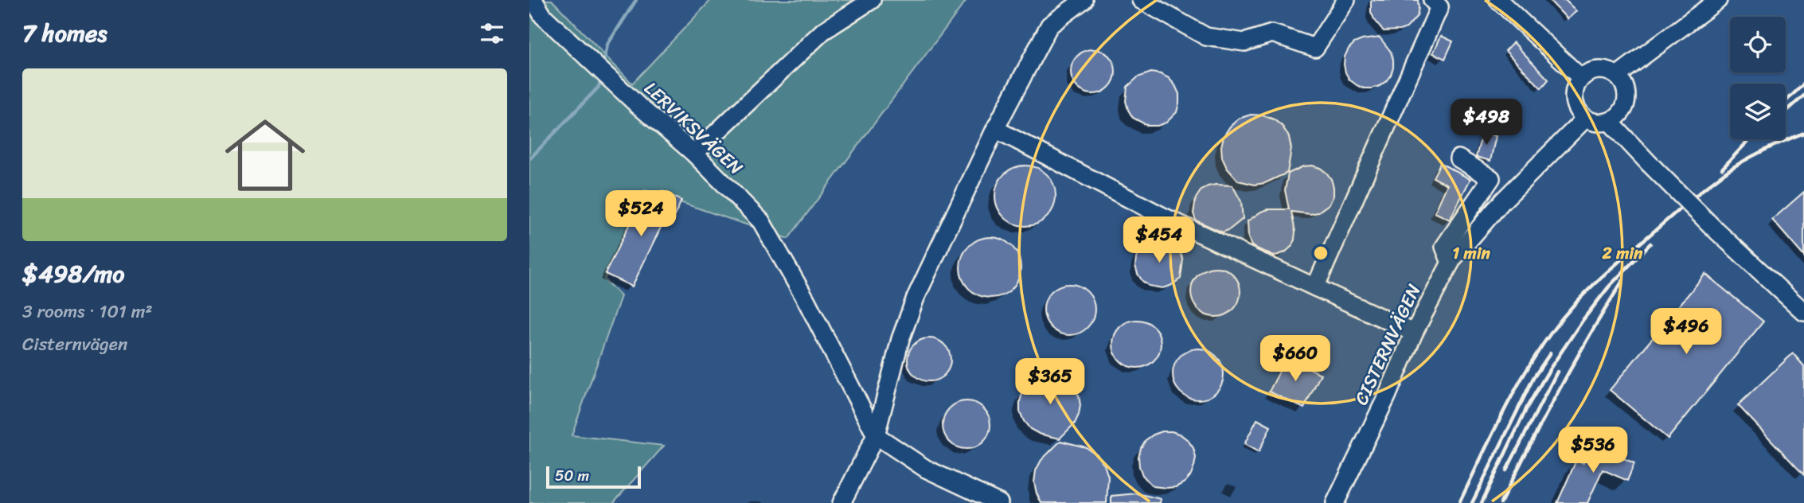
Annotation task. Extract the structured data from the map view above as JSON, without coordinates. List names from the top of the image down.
{
  "streets": {
    "street": ["LERVIKSVÄGEN", "CISTERNVÄGEN"]
  },
  "scale_bar": "50 m",
  "page": {
    "heading": "7 homes",
    "list": [
      {
        "name": "$498/mo",
        "note": "3 rooms · 101 m² · Cisternvägen"
      }
    ],
    "price": [
      "$498",
      "$524",
      "$454",
      "$496",
      "$660",
      "$365",
      "$536"
    ],
    "scale": "50 m"
  },
  "rings": ["1 min", "2 min"]
}
